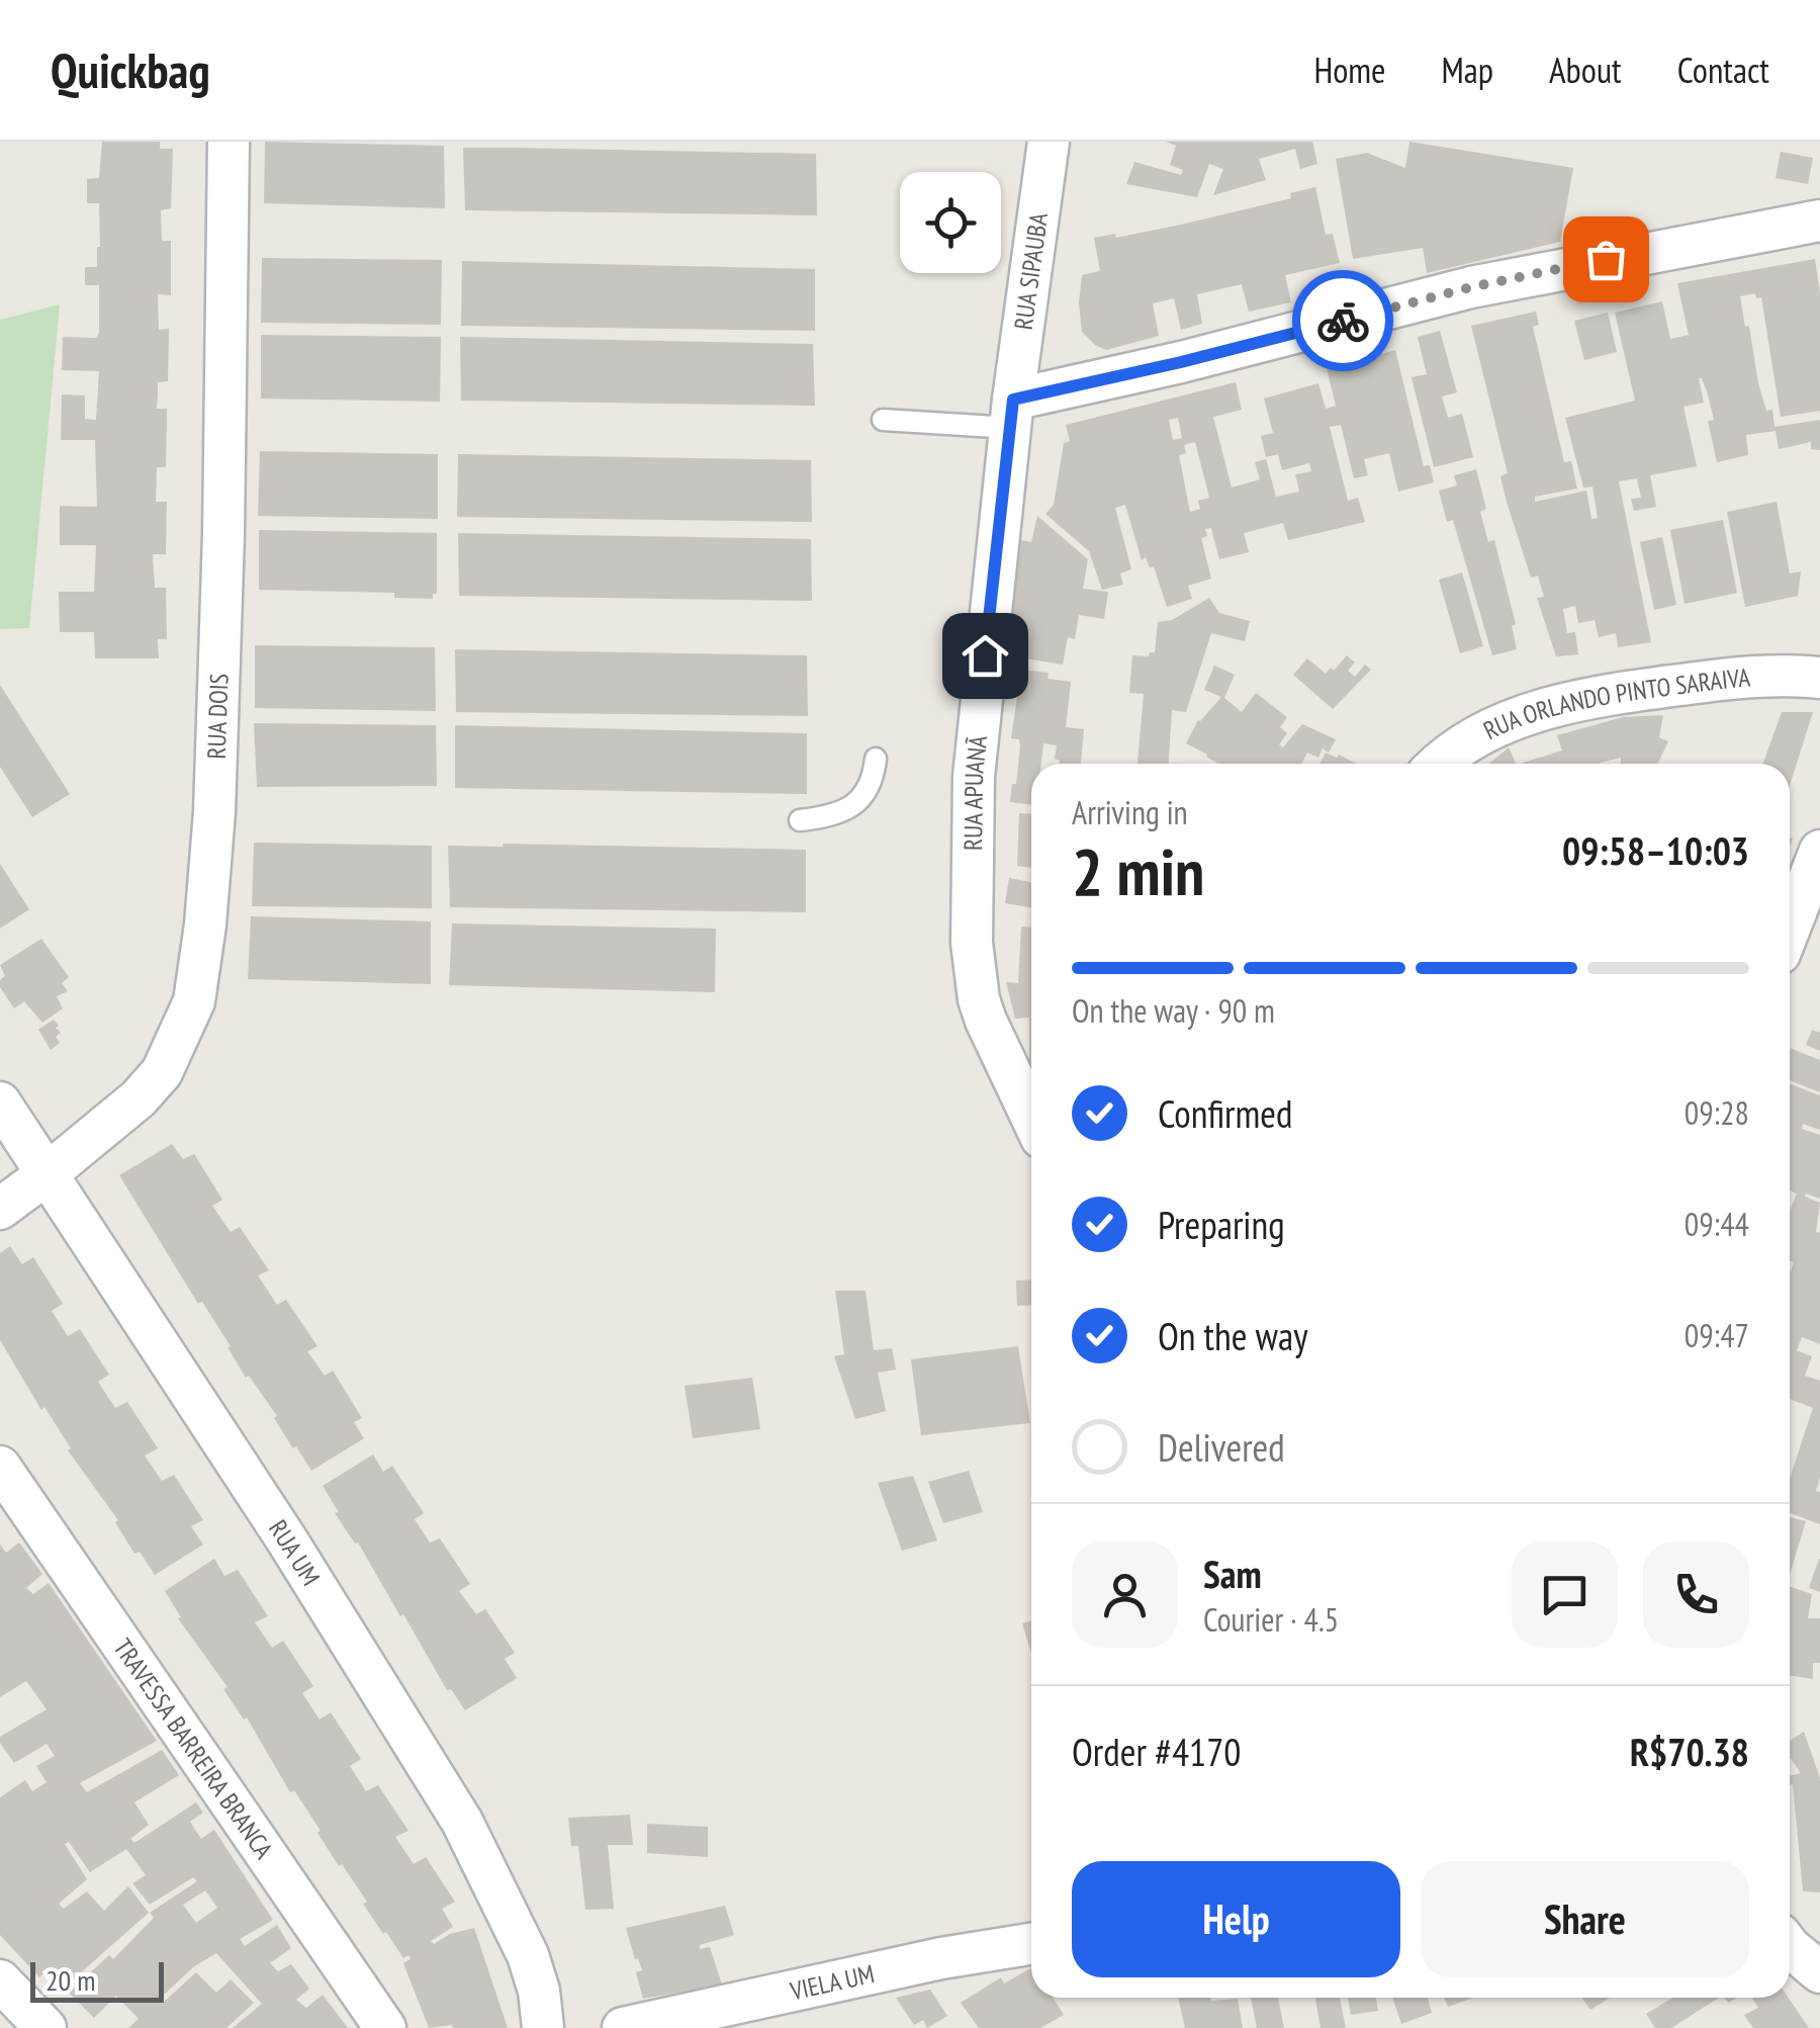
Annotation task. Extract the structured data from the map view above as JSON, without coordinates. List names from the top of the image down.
{
  "streets": {
    "street": [
      "RUA SIPAUBA",
      "RUA ORLANDO PINTO SARAIVA",
      "RUA DOIS",
      "RUA APUANÃ",
      "RUA UM",
      "TRAVESSA BARREIRA BRANCA",
      "VIELA UM"
    ]
  },
  "crossings": [
    ["RUA SIPAUBA", "RUA APUANÃ"],
    ["RUA DOIS", "RUA UM"]
  ],
  "scale_bar": "20 m",
  "page": {
    "header": "Quickbag",
    "nav": [
      "Home",
      "Map",
      "About",
      "Contact"
    ],
    "heading": ["2 min", "Arriving in", "09:58–10:03"],
    "panel": [
      "Sam",
      "Courier · 4.5",
      "Order #4170",
      "R$70.38"
    ],
    "bar": "On the way · 90 m",
    "list": [
      ["Confirmed", "09:28"],
      ["Preparing", "09:44"],
      ["On the way", "09:47"],
      "Delivered"
    ],
    "buttons": ["Help", "Share"],
    "scale": "20 m"
  }
}
